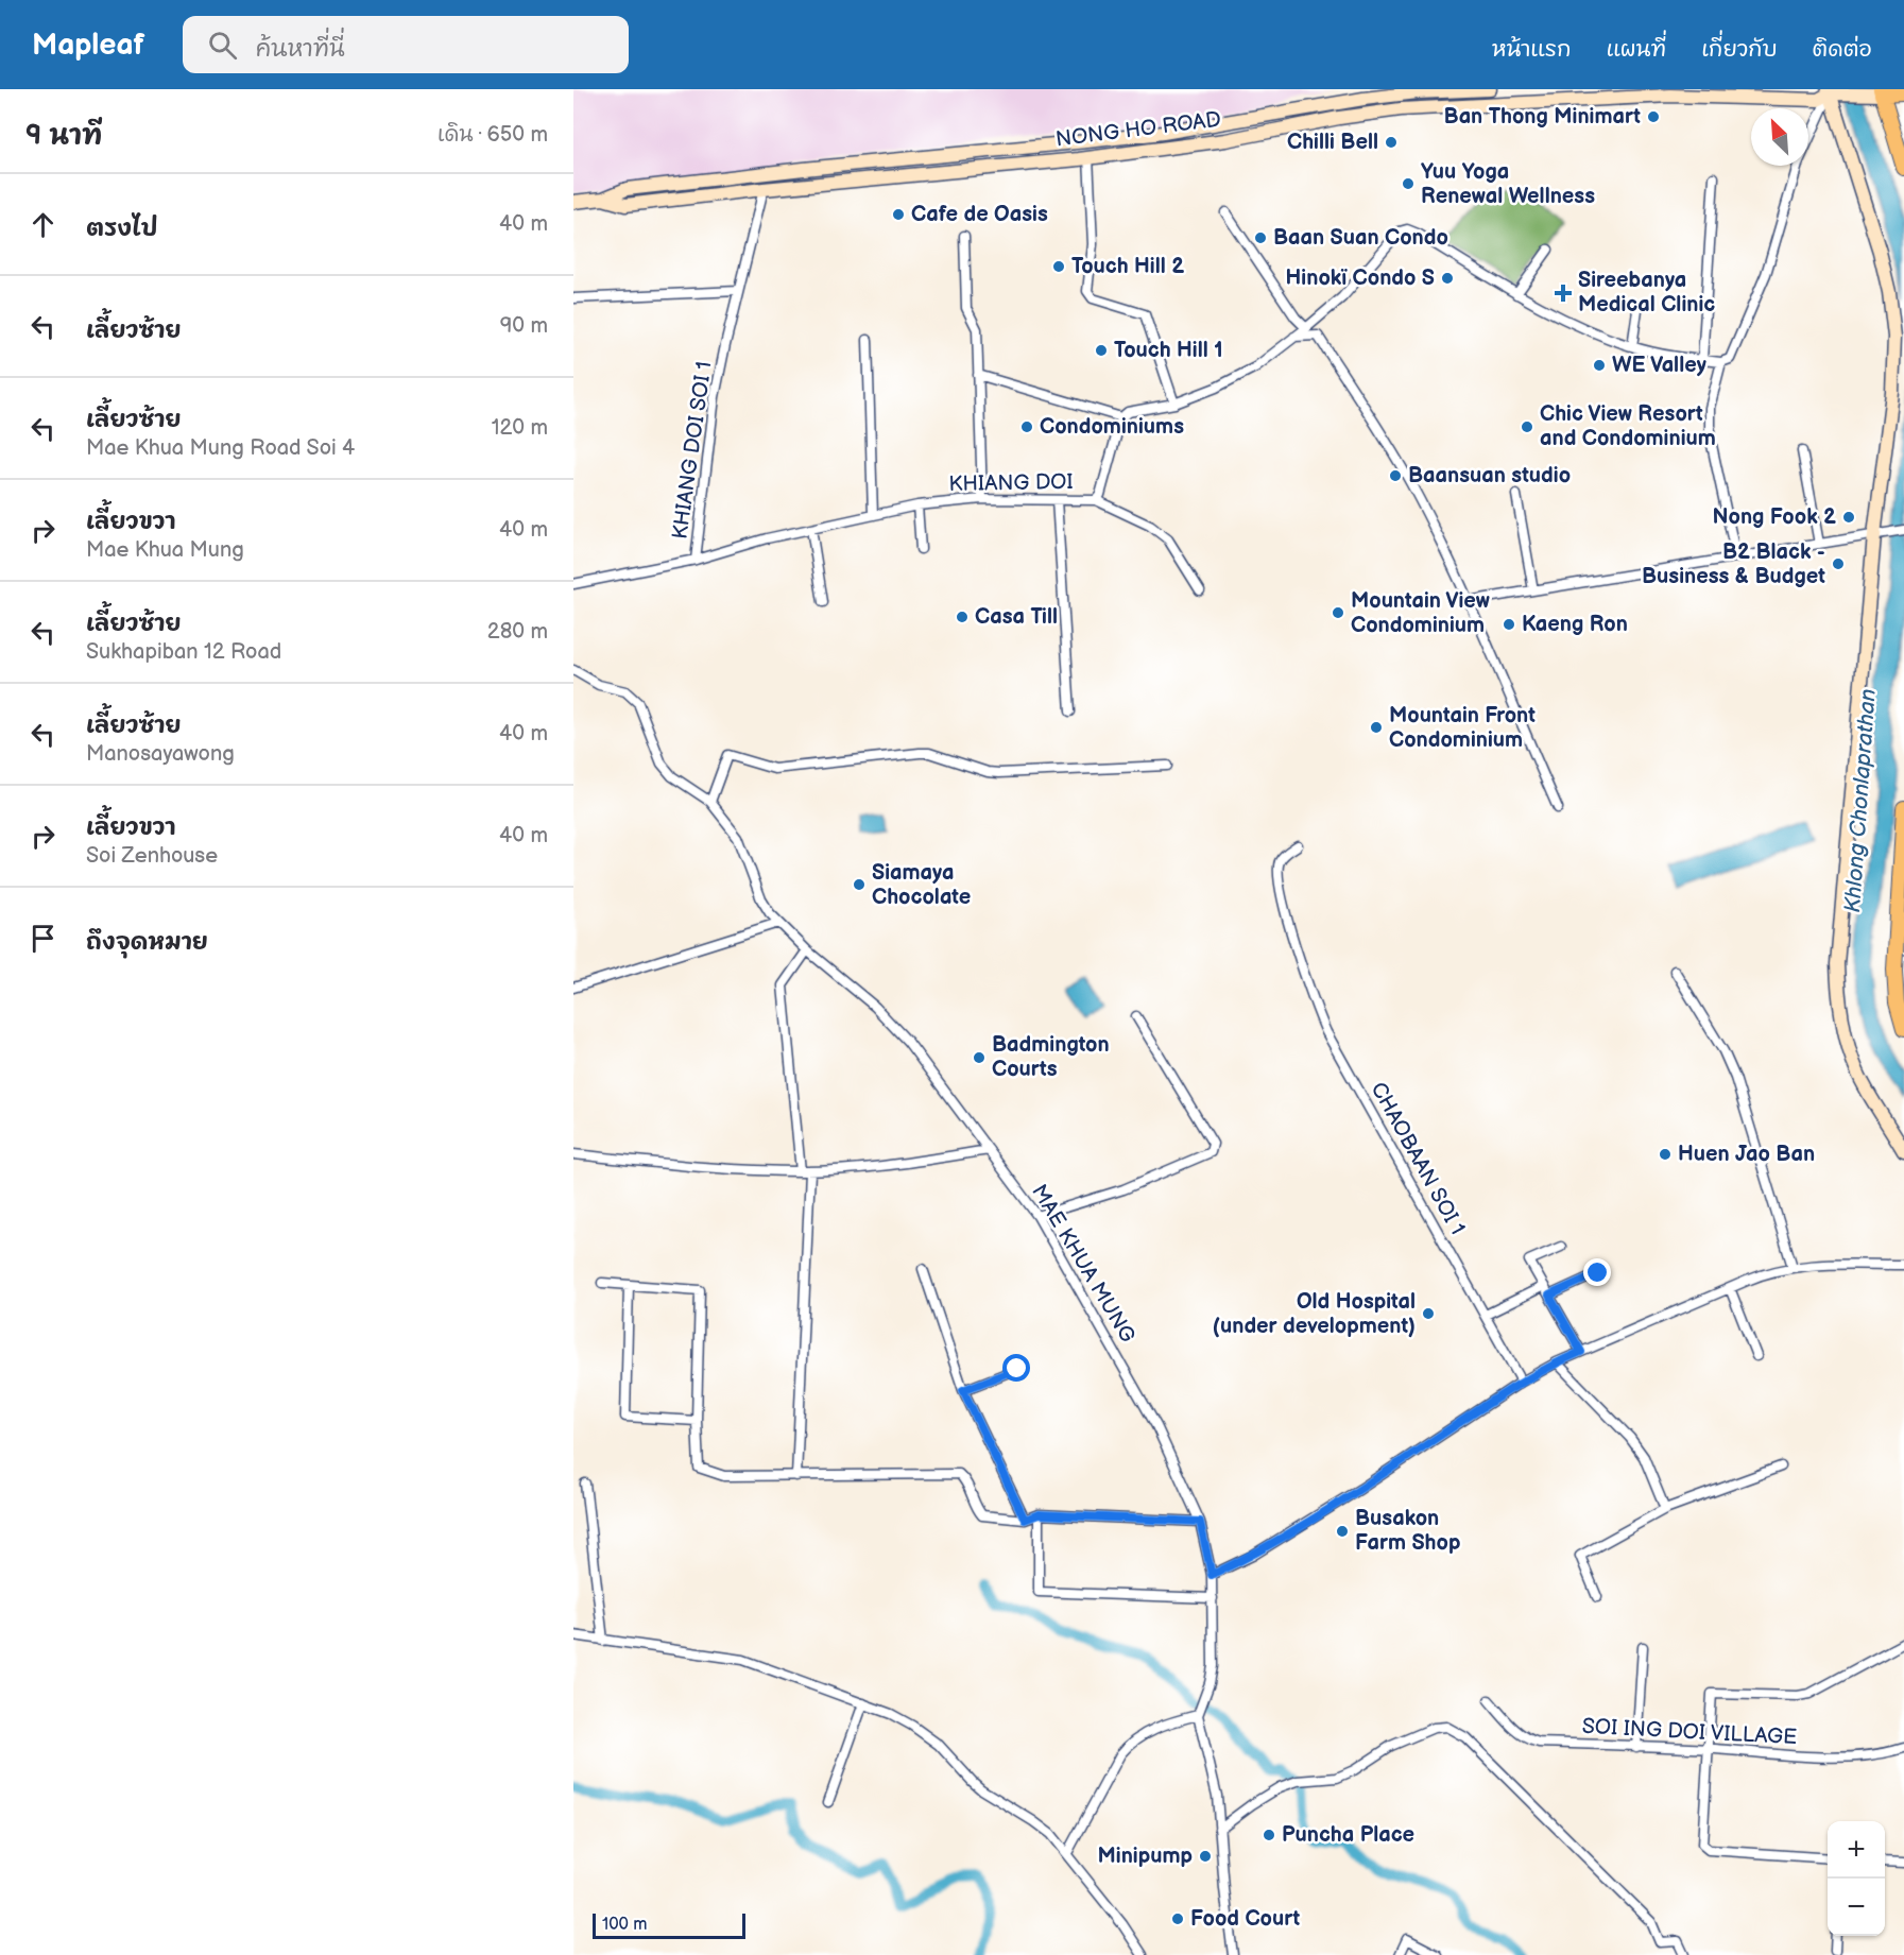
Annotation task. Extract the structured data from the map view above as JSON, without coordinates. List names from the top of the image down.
{
  "streets": {
    "street": [
      "NONG HO ROAD",
      "KHIANG DOI",
      "CHAOBAAN SOI 1",
      "MAE KHUA MUNG",
      "SOI ING DOI VILLAGE"
    ]
  },
  "water": ["Khlong Chonlaprathan"],
  "places": {
    "other": [
      "Ban Thong Minimart",
      "Chilli Bell",
      "Yuu Yoga Renewal Wellness",
      "Cafe de Oasis",
      "Baan Suan Condo",
      "Touch Hill 2",
      "Hinokï Condo S",
      "Touch Hill 1",
      "WE Valley",
      "Condominiums",
      "Chic View Resort and Condominium",
      "Baansuan studio",
      "Nong Fook 2",
      "B2 Black - Business & Budget",
      "Mountain View Condominium",
      "Casa Till",
      "Kaeng Ron",
      "Mountain Front Condominium",
      "Siamaya Chocolate",
      "Badmington Courts",
      "Huen Jao Ban",
      "Old Hospital (under development)",
      "Busakon Farm Shop",
      "Puncha Place",
      "Minipump",
      "Food Court"
    ],
    "health": ["Sireebanya Medical Clinic"]
  },
  "scale_bar": "100 m",
  "north": "top left",
  "page": {
    "header": "Mapleaf",
    "search": "ค้นหาที่นี่",
    "nav": [
      "หน้าแรก",
      "แผนที่",
      "เกี่ยวกับ",
      "ติดต่อ"
    ],
    "heading": ["9 นาที", "เดิน · 650 m"],
    "list": [
      ["ตรงไป", "40 m"],
      ["เลี้ยวซ้าย", "90 m"],
      ["เลี้ยวซ้าย", "Mae Khua Mung Road Soi 4", "120 m"],
      ["เลี้ยวขวา", "Mae Khua Mung", "40 m"],
      ["เลี้ยวซ้าย", "Sukhapiban 12 Road", "280 m"],
      ["เลี้ยวซ้าย", "Manosayawong", "40 m"],
      ["เลี้ยวขวา", "Soi Zenhouse", "40 m"],
      "ถึงจุดหมาย"
    ],
    "map_buttons": ["+", "−"],
    "scale": "100 m"
  }
}
